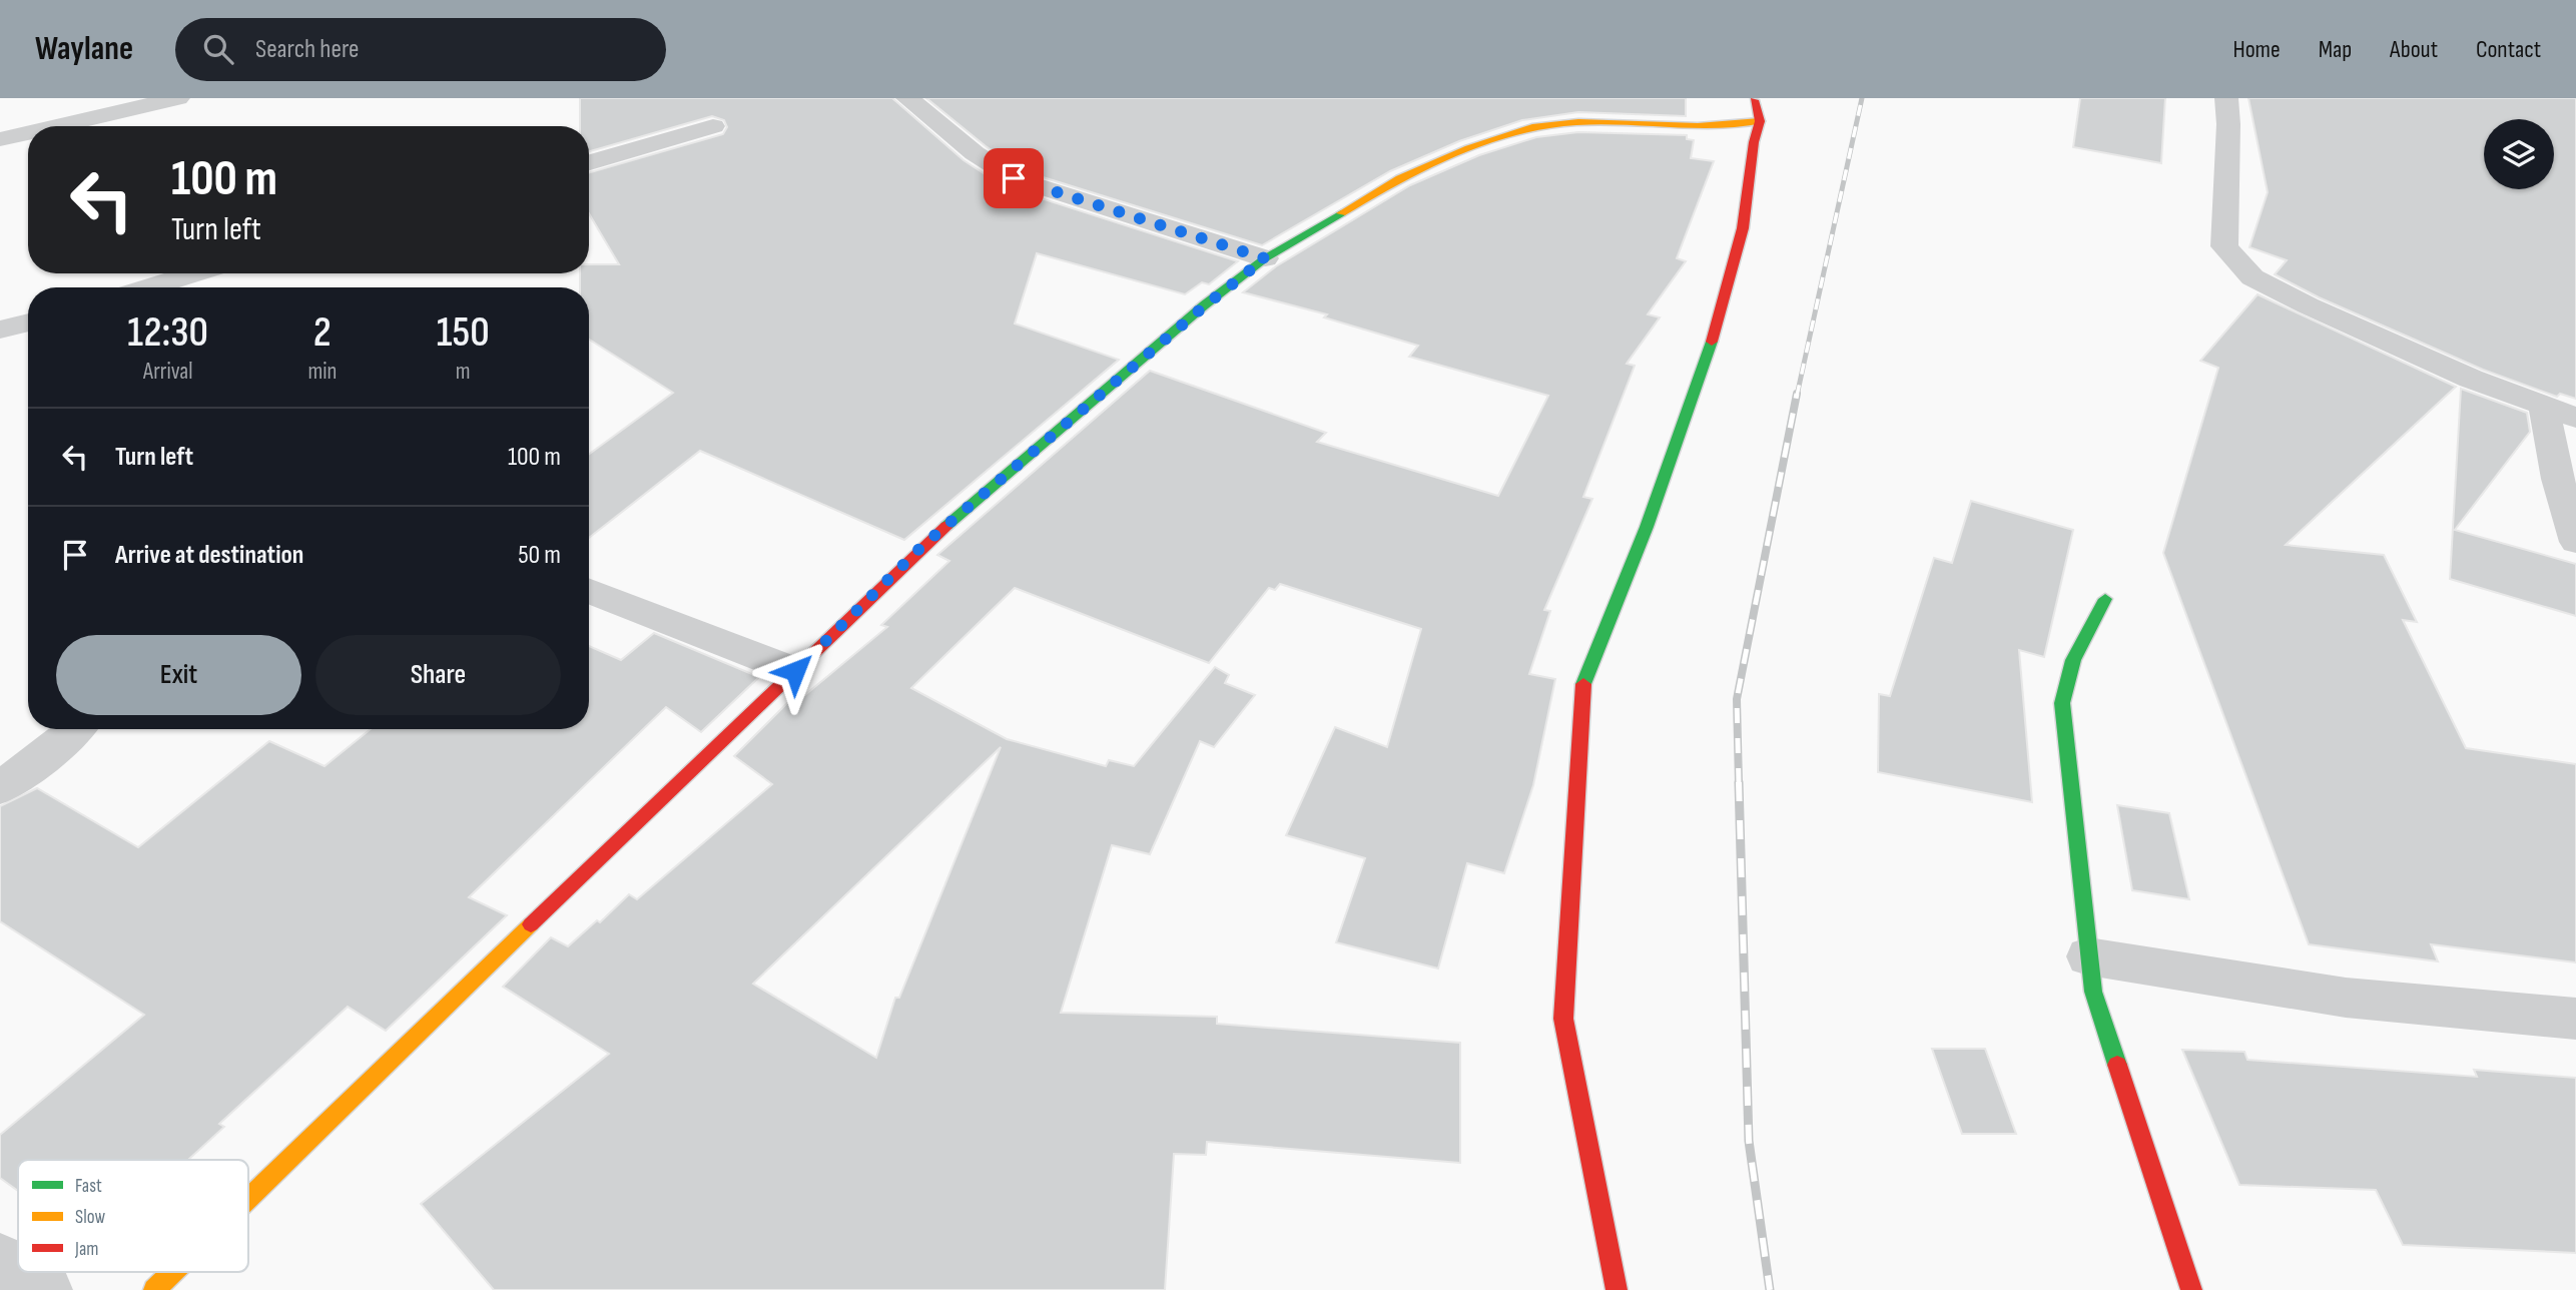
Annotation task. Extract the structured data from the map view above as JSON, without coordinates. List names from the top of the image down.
{
  "legend": ["Fast", "Slow", "Jam"],
  "page": {
    "header": "Waylane",
    "search": "Search here",
    "nav": [
      "Home",
      "Map",
      "About",
      "Contact"
    ],
    "turn": ["100 m", "Turn left"],
    "eta": [
      "12:30",
      "Arrival",
      "2",
      "min",
      "150",
      "m"
    ],
    "list": [
      {
        "name": "Turn left",
        "value": "100 m"
      },
      {
        "name": "Arrive at destination",
        "value": "50 m"
      }
    ],
    "buttons": ["Exit", "Share"]
  }
}
